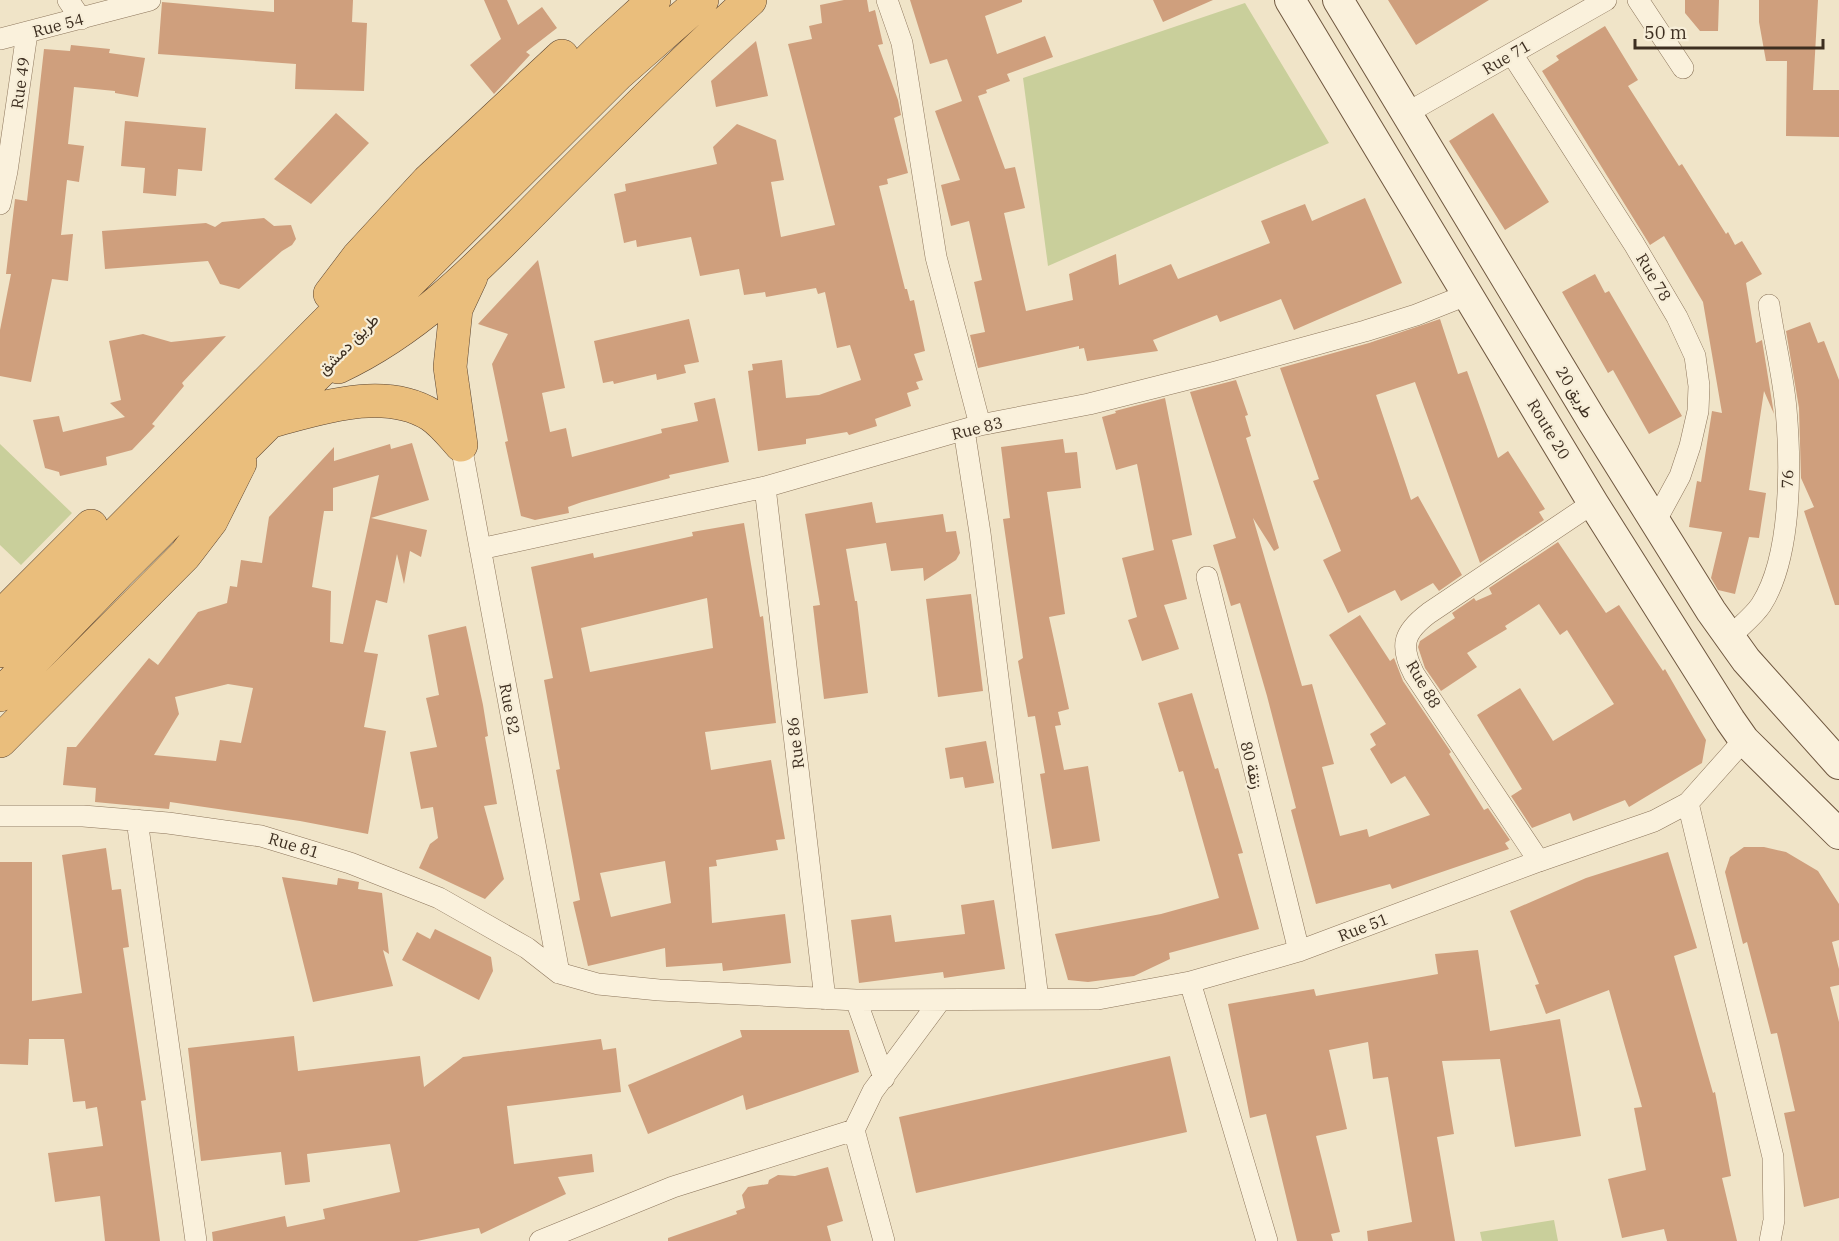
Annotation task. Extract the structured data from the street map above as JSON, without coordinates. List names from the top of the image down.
{
  "streets": {
    "highway": ["طريق دمشق"],
    "main road": ["طريق 20", "Route 20"],
    "street": [
      "Rue 54",
      "Rue 71",
      "Rue 49",
      "Rue 78",
      "Rue 83",
      "76",
      "Rue 88",
      "Rue 82",
      "Rue 86",
      "زنقة 80",
      "Rue 81",
      "Rue 51"
    ]
  },
  "crossings": [
    ["Rue 54", "Rue 49"],
    ["Rue 71", "Rue 78"],
    ["Rue 71", "طريق 20"],
    ["Rue 78", "طريق 20"],
    ["طريق 20", "76"],
    ["Rue 83", "Route 20"],
    ["Rue 83", "Rue 82"],
    ["Rue 83", "Rue 86"],
    ["Route 20", "Rue 88"],
    ["Route 20", "Rue 51"],
    ["Rue 88", "Rue 51"],
    ["Rue 82", "Rue 81"],
    ["Rue 82", "Rue 51"],
    ["Rue 86", "Rue 51"],
    ["زنقة 80", "Rue 51"],
    ["Rue 81", "Rue 51"]
  ],
  "scale_bar": "50 m"
}
